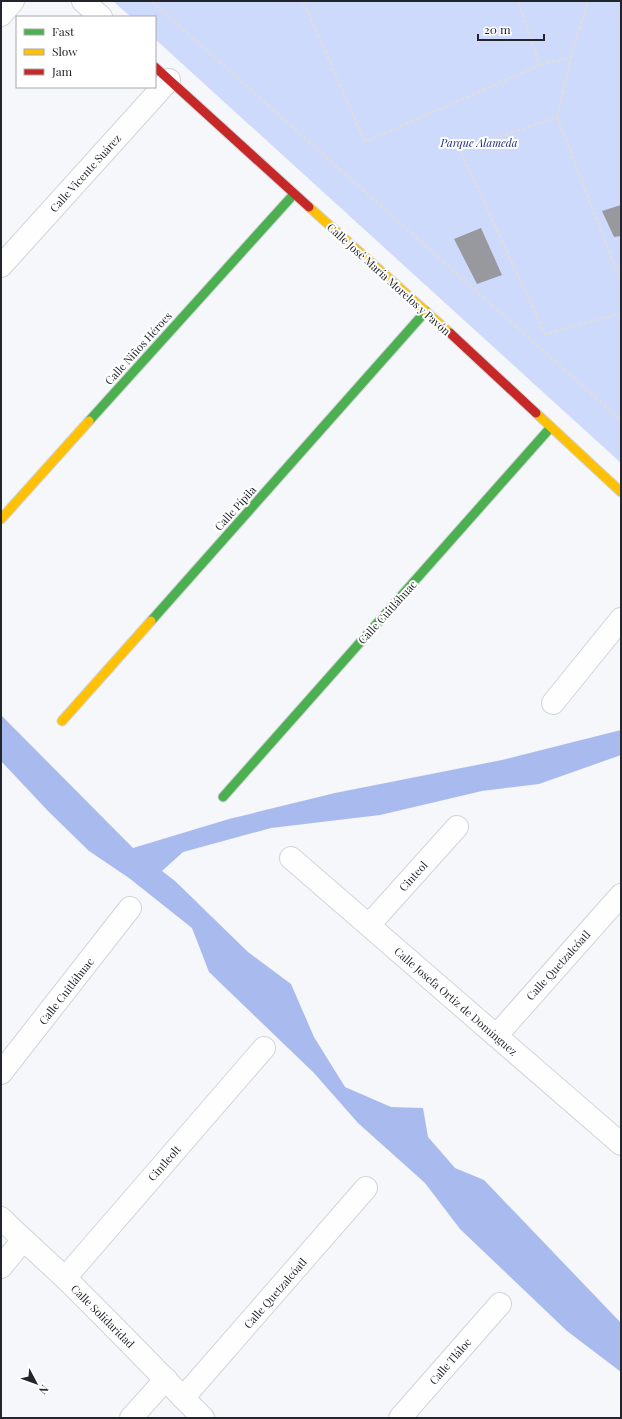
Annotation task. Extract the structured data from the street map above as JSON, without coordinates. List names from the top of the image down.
{
  "streets": {
    "street": [
      "Calle Vicente Suárez",
      "Calle José María Morelos y Pavón",
      "Calle Niños Héroes",
      "Calle Pípila",
      "Calle Cuitláhuac",
      "Cinteol",
      "Calle Quetzalcóatl",
      "Calle Josefa Ortiz de Domínguez",
      "Cintleolt",
      "Calle Solidaridad",
      "Calle Tláloc"
    ]
  },
  "crossings": [
    ["Calle José María Morelos y Pavón", "Calle Niños Héroes"],
    ["Calle José María Morelos y Pavón", "Calle Pípila"],
    ["Calle José María Morelos y Pavón", "Calle Cuitláhuac"],
    ["Cinteol", "Calle Josefa Ortiz de Domínguez"],
    ["Calle Quetzalcóatl", "Calle Josefa Ortiz de Domínguez"],
    ["Calle Quetzalcóatl", "Calle Solidaridad"],
    ["Cintleolt", "Calle Solidaridad"]
  ],
  "parks": ["Parque Alameda"],
  "legend": ["Fast", "Slow", "Jam"],
  "scale_bar": "20 m",
  "north": "bottom right"
}
